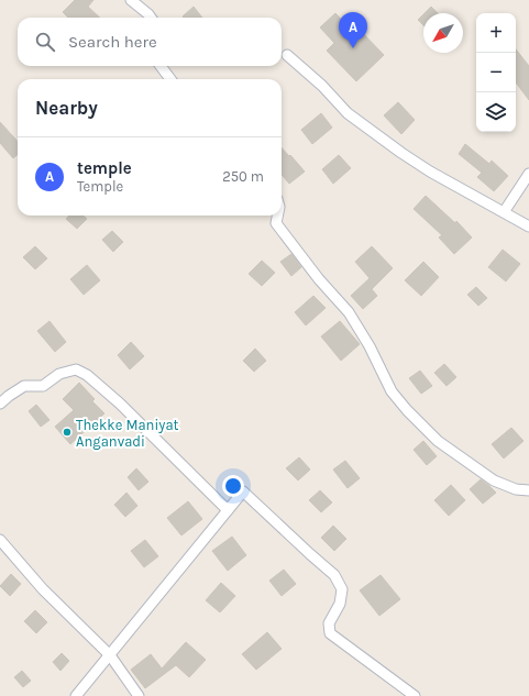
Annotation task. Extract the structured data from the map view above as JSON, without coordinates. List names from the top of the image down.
{
  "places": ["Thekke Maniyat Anganvadi"],
  "north": "bottom left",
  "page": {
    "pins": "A",
    "map_buttons": ["+", "−"],
    "search": "Search here",
    "heading": "Nearby",
    "list": [
      {
        "mark": "A",
        "name": "temple",
        "note": "Temple",
        "value": "250 m"
      }
    ]
  }
}
